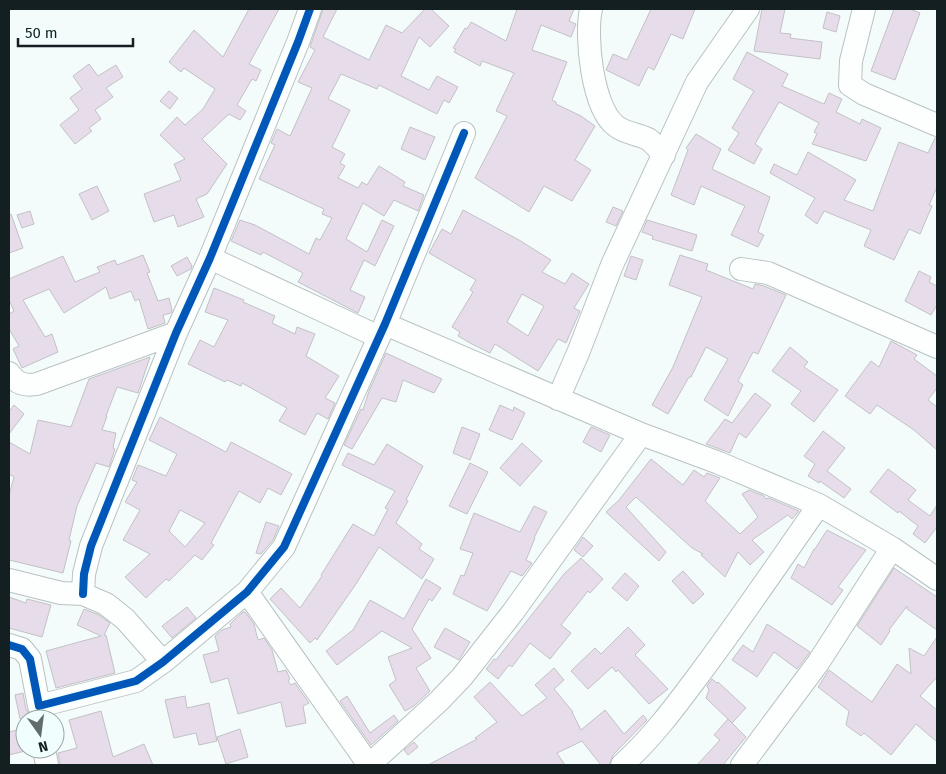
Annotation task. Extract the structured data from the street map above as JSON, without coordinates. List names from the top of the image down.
{
  "scale_bar": "50 m",
  "north": "bottom"
}
